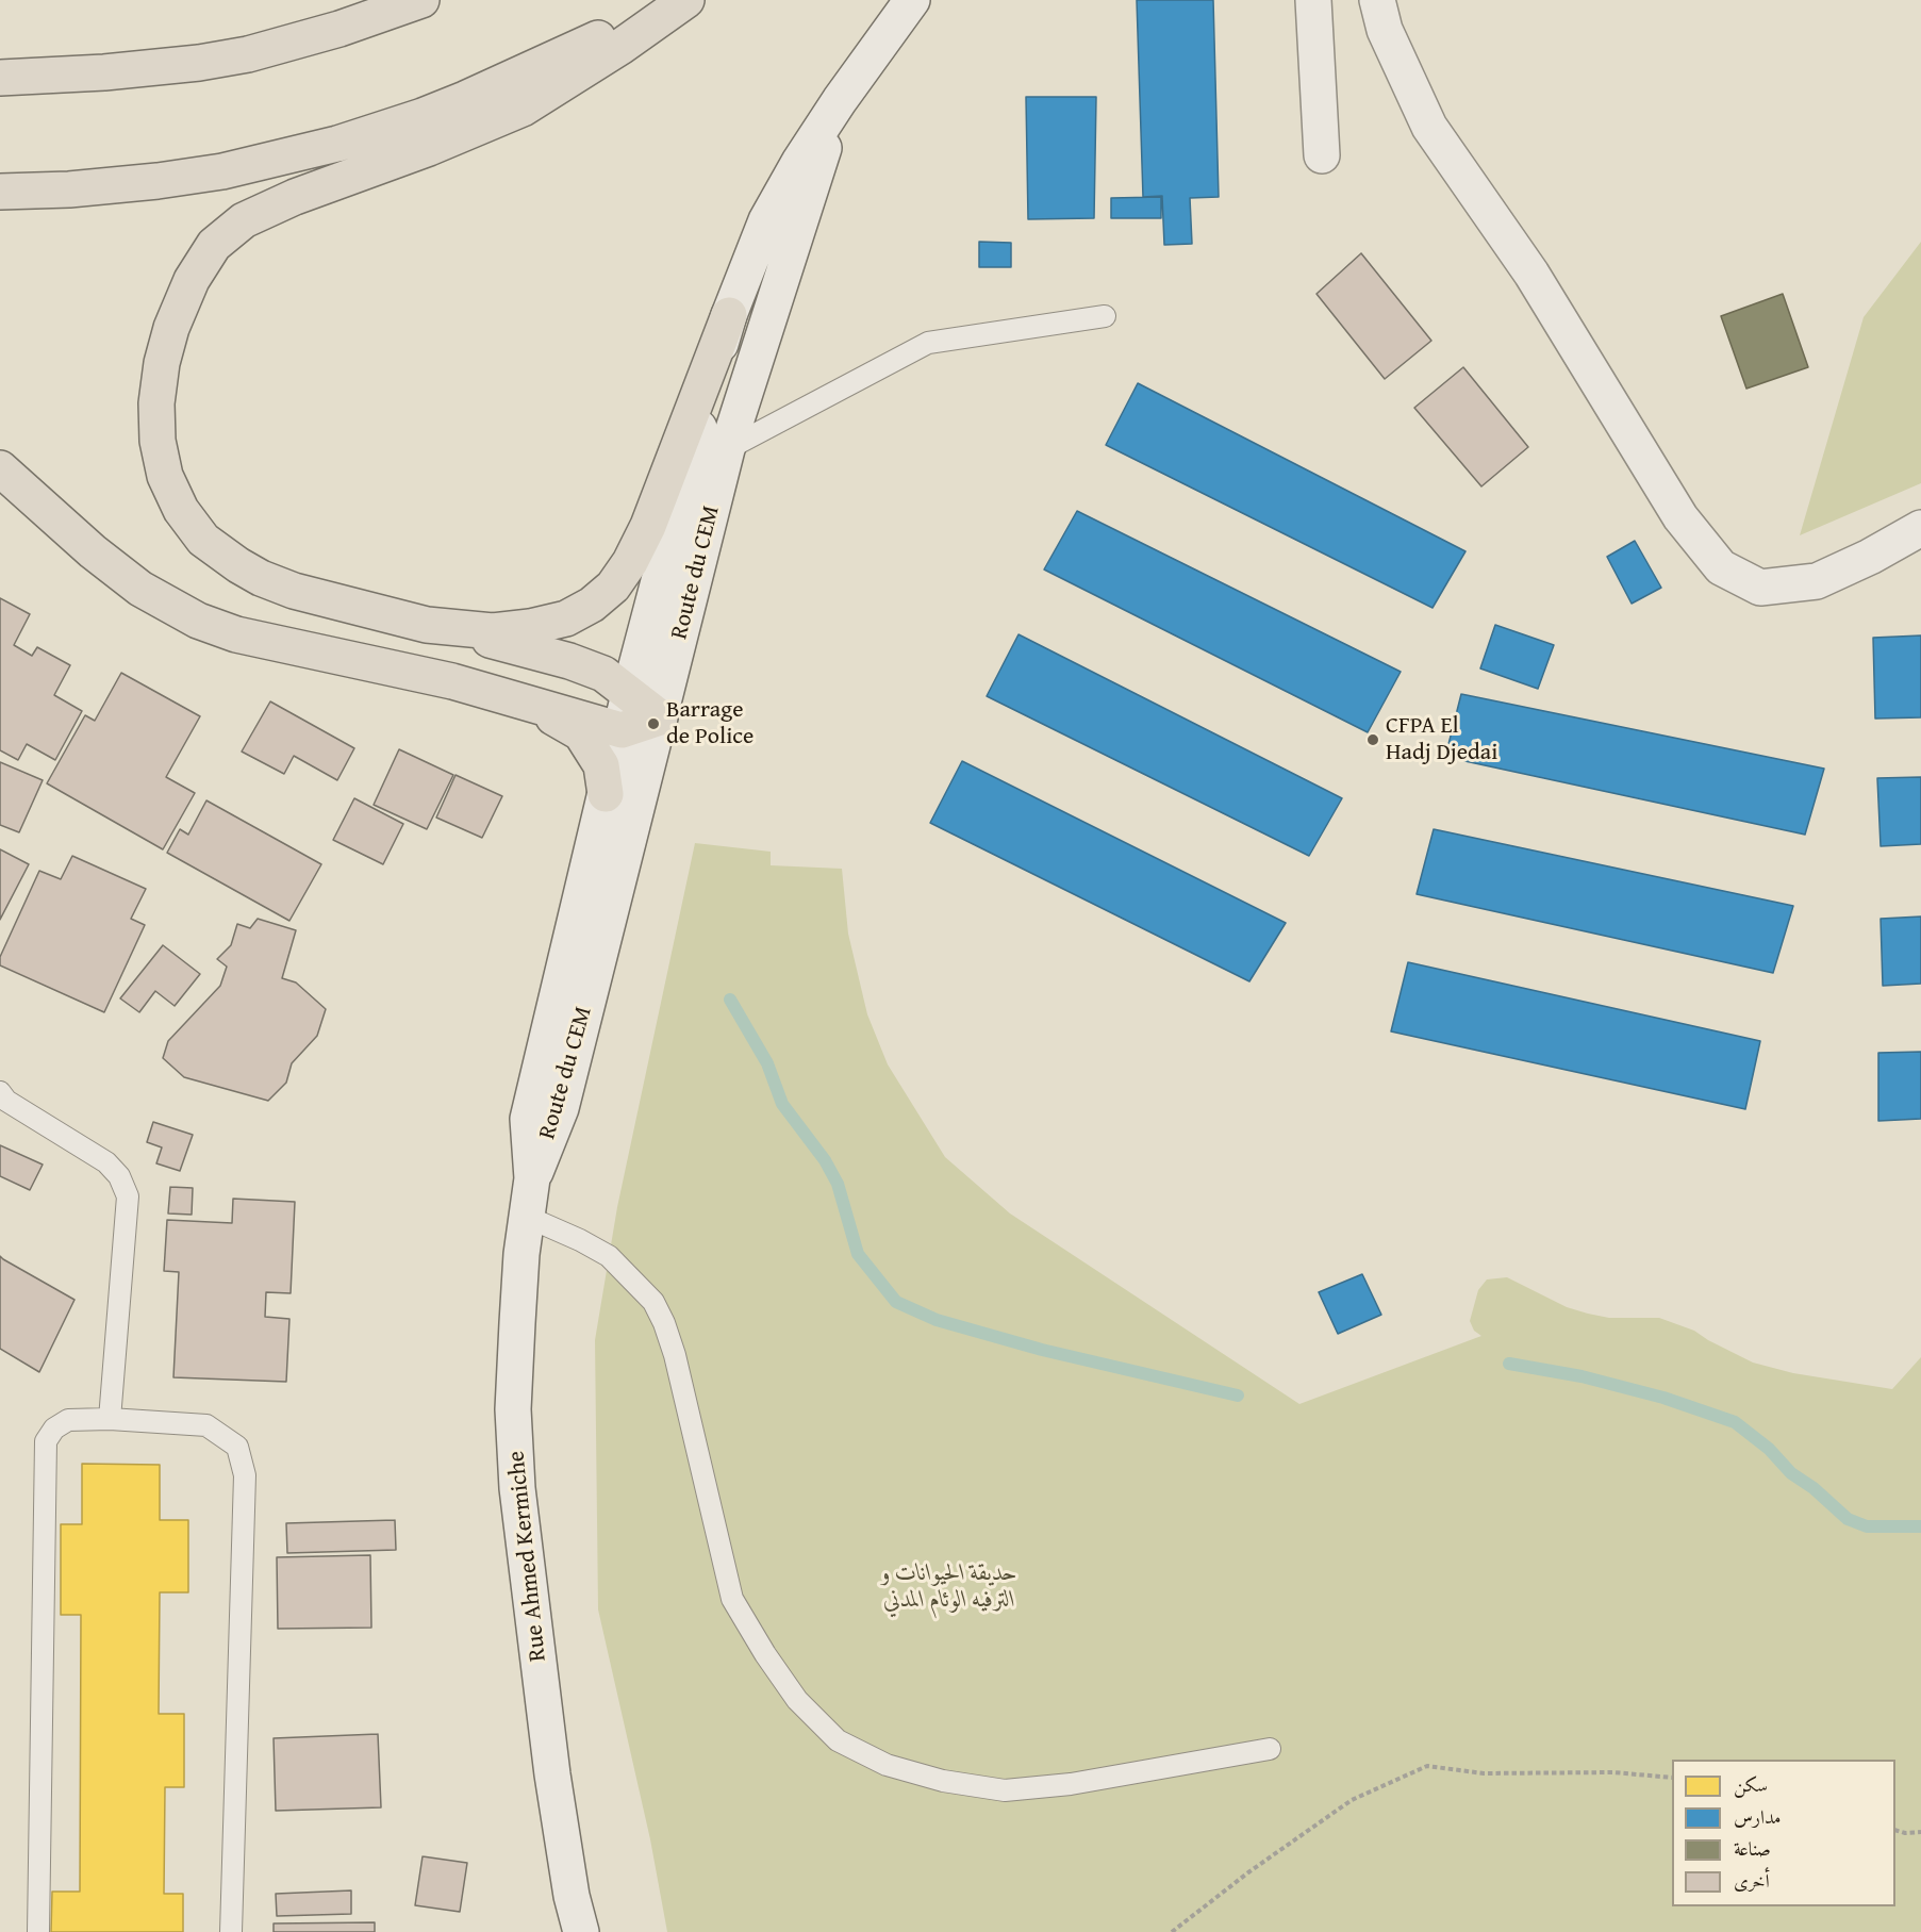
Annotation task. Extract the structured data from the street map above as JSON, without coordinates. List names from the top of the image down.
{
  "streets": {
    "main road": ["Route du CEM", "Rue Ahmed Kermiche"]
  },
  "crossings": [
    ["Route du CEM", "Rue Ahmed Kermiche"]
  ],
  "parks": ["حديقة الحيوانات و الترفيه الوئام المدني"],
  "places": ["Barrage de Police", "CFPA El Hadj Djedai"],
  "legend": [
    "سكن",
    "مدارس",
    "صناعة",
    "أخرى"
  ]
}
